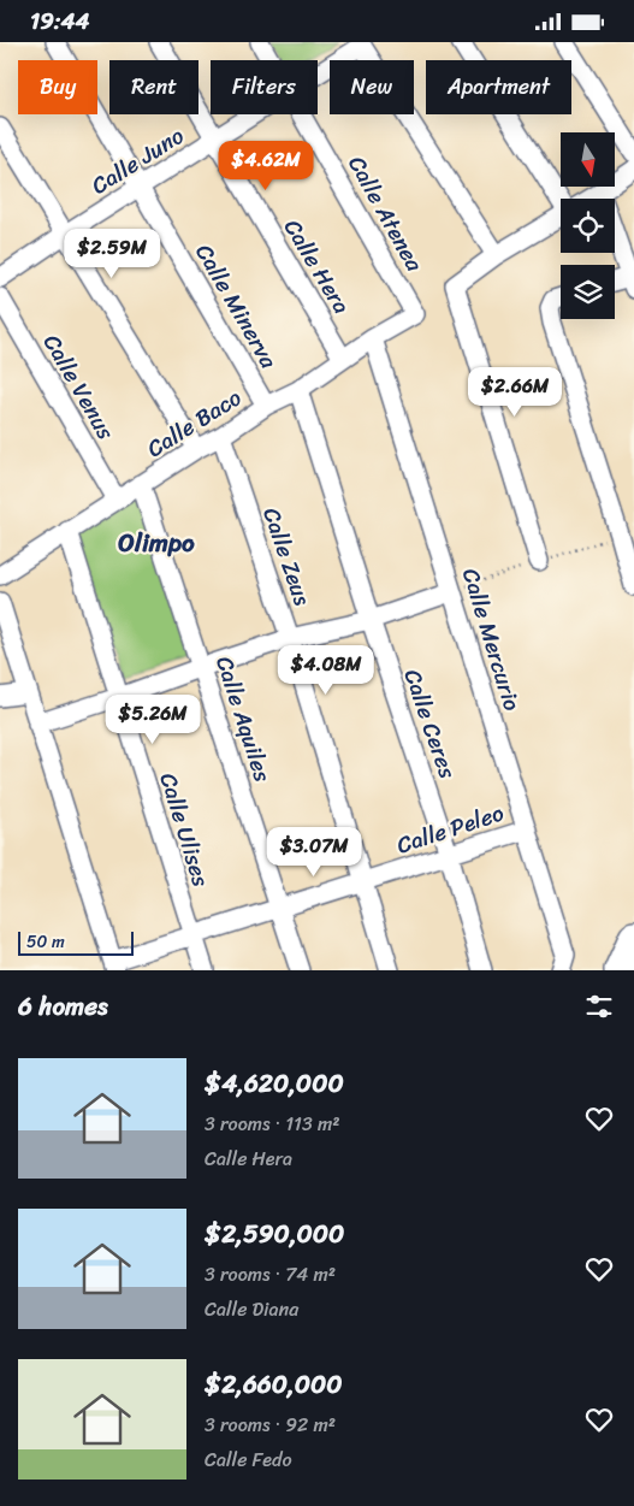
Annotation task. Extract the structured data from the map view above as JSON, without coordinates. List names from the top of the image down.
{
  "streets": {
    "street": [
      "Calle Juno",
      "Calle Atenea",
      "Calle Hera",
      "Calle Minerva",
      "Calle Venus",
      "Calle Baco",
      "Calle Zeus",
      "Calle Mercurio",
      "Calle Aquiles",
      "Calle Ceres",
      "Calle Peleo",
      "Calle Ulises"
    ]
  },
  "crossings": [
    ["Calle Juno", "Calle Hera"],
    ["Calle Juno", "Calle Minerva"],
    ["Calle Atenea", "Calle Baco"],
    ["Calle Hera", "Calle Baco"],
    ["Calle Minerva", "Calle Baco"],
    ["Calle Venus", "Calle Baco"],
    ["Calle Baco", "Calle Zeus"],
    ["Calle Baco", "Calle Mercurio"],
    ["Calle Baco", "Calle Aquiles"],
    ["Calle Baco", "Calle Ceres"],
    ["Calle Baco", "Calle Ulises"],
    ["Calle Zeus", "Calle Peleo"],
    ["Calle Mercurio", "Calle Peleo"],
    ["Calle Aquiles", "Calle Peleo"],
    ["Calle Ceres", "Calle Peleo"],
    ["Calle Peleo", "Calle Ulises"]
  ],
  "districts": ["Olimpo"],
  "scale_bar": "50 m",
  "north": "bottom",
  "page": {
    "status": "19:44",
    "chip": [
      "Buy",
      "Rent",
      "Filters",
      "New",
      "Apartment"
    ],
    "price": [
      "$4.62M",
      "$2.59M",
      "$2.66M",
      "$4.08M",
      "$5.26M",
      "$3.07M"
    ],
    "scale": "50 m",
    "heading": "6 homes",
    "list": [
      {
        "name": "$4,620,000",
        "note": "3 rooms · 113 m² · Calle Hera"
      },
      {
        "name": "$2,590,000",
        "note": "3 rooms · 74 m² · Calle Diana"
      },
      {
        "name": "$2,660,000",
        "note": "3 rooms · 92 m² · Calle Fedo"
      }
    ]
  }
}
